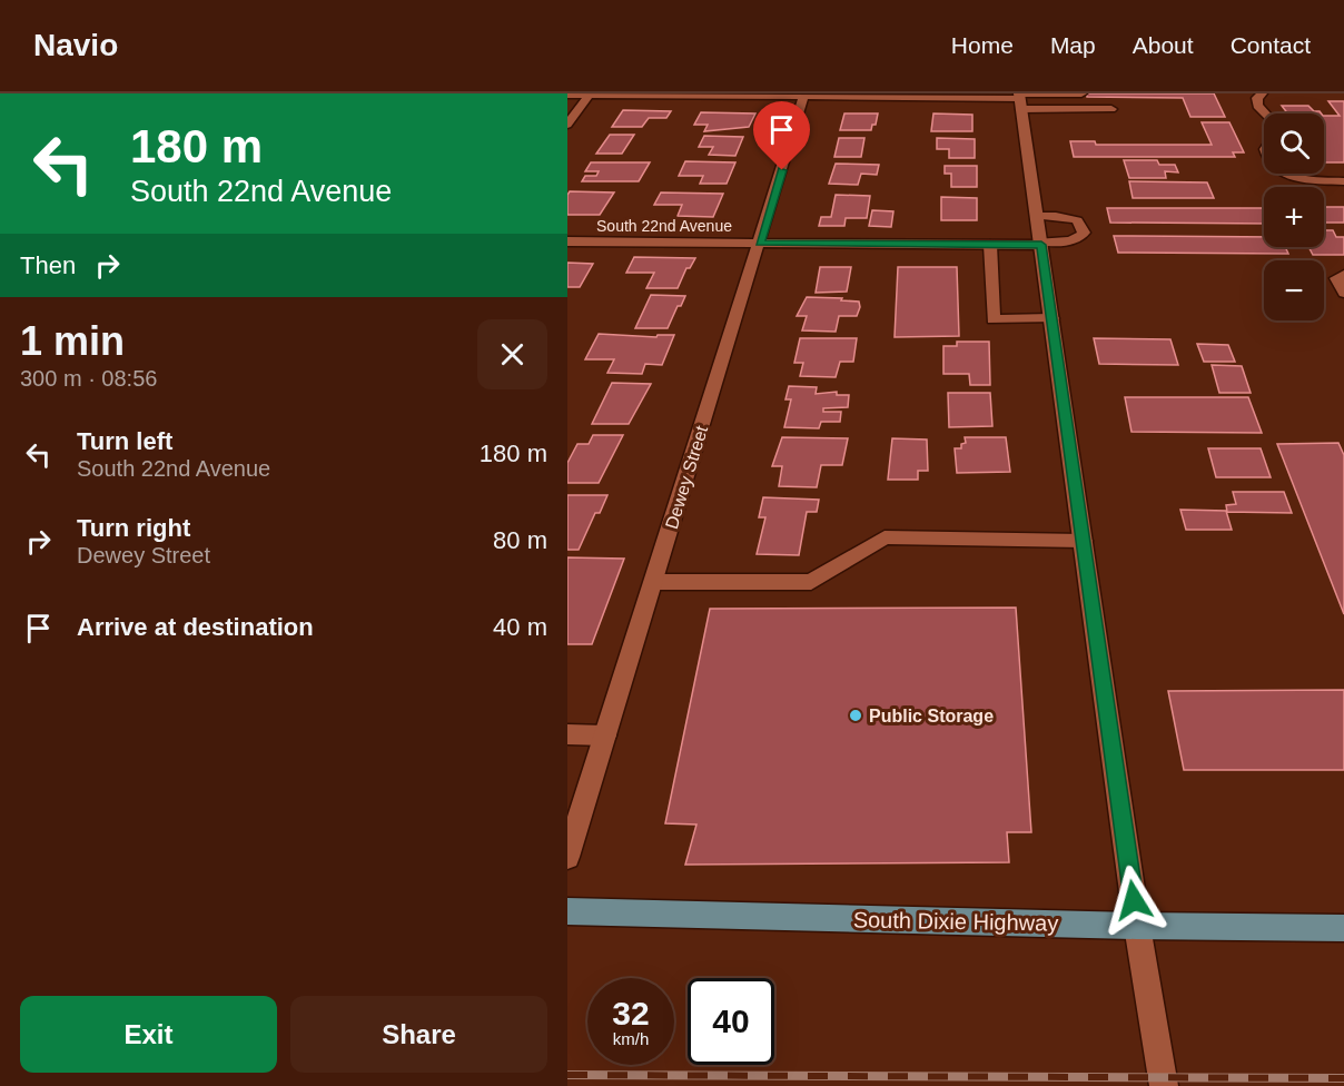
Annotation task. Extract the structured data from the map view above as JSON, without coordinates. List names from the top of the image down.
{
  "streets": {
    "main road": ["South Dixie Highway"],
    "street": ["South 22nd Avenue", "Dewey Street"]
  },
  "crossings": [
    ["South 22nd Avenue", "Dewey Street"]
  ],
  "places": ["Public Storage"],
  "page": {
    "header": "Navio",
    "nav": [
      "Home",
      "Map",
      "About",
      "Contact"
    ],
    "turn": ["180 m", "South 22nd Avenue"],
    "map_buttons": ["+", "−"],
    "then": "Then",
    "heading": ["1 min", "300 m · 08:56"],
    "list": [
      {
        "name": "Turn left",
        "note": "South 22nd Avenue",
        "value": "180 m"
      },
      {
        "name": "Turn right",
        "note": "Dewey Street",
        "value": "80 m"
      },
      {
        "name": "Arrive at destination",
        "value": "40 m"
      }
    ],
    "speed": "32 km/h",
    "limit": "40",
    "buttons": ["Exit", "Share"]
  }
}
